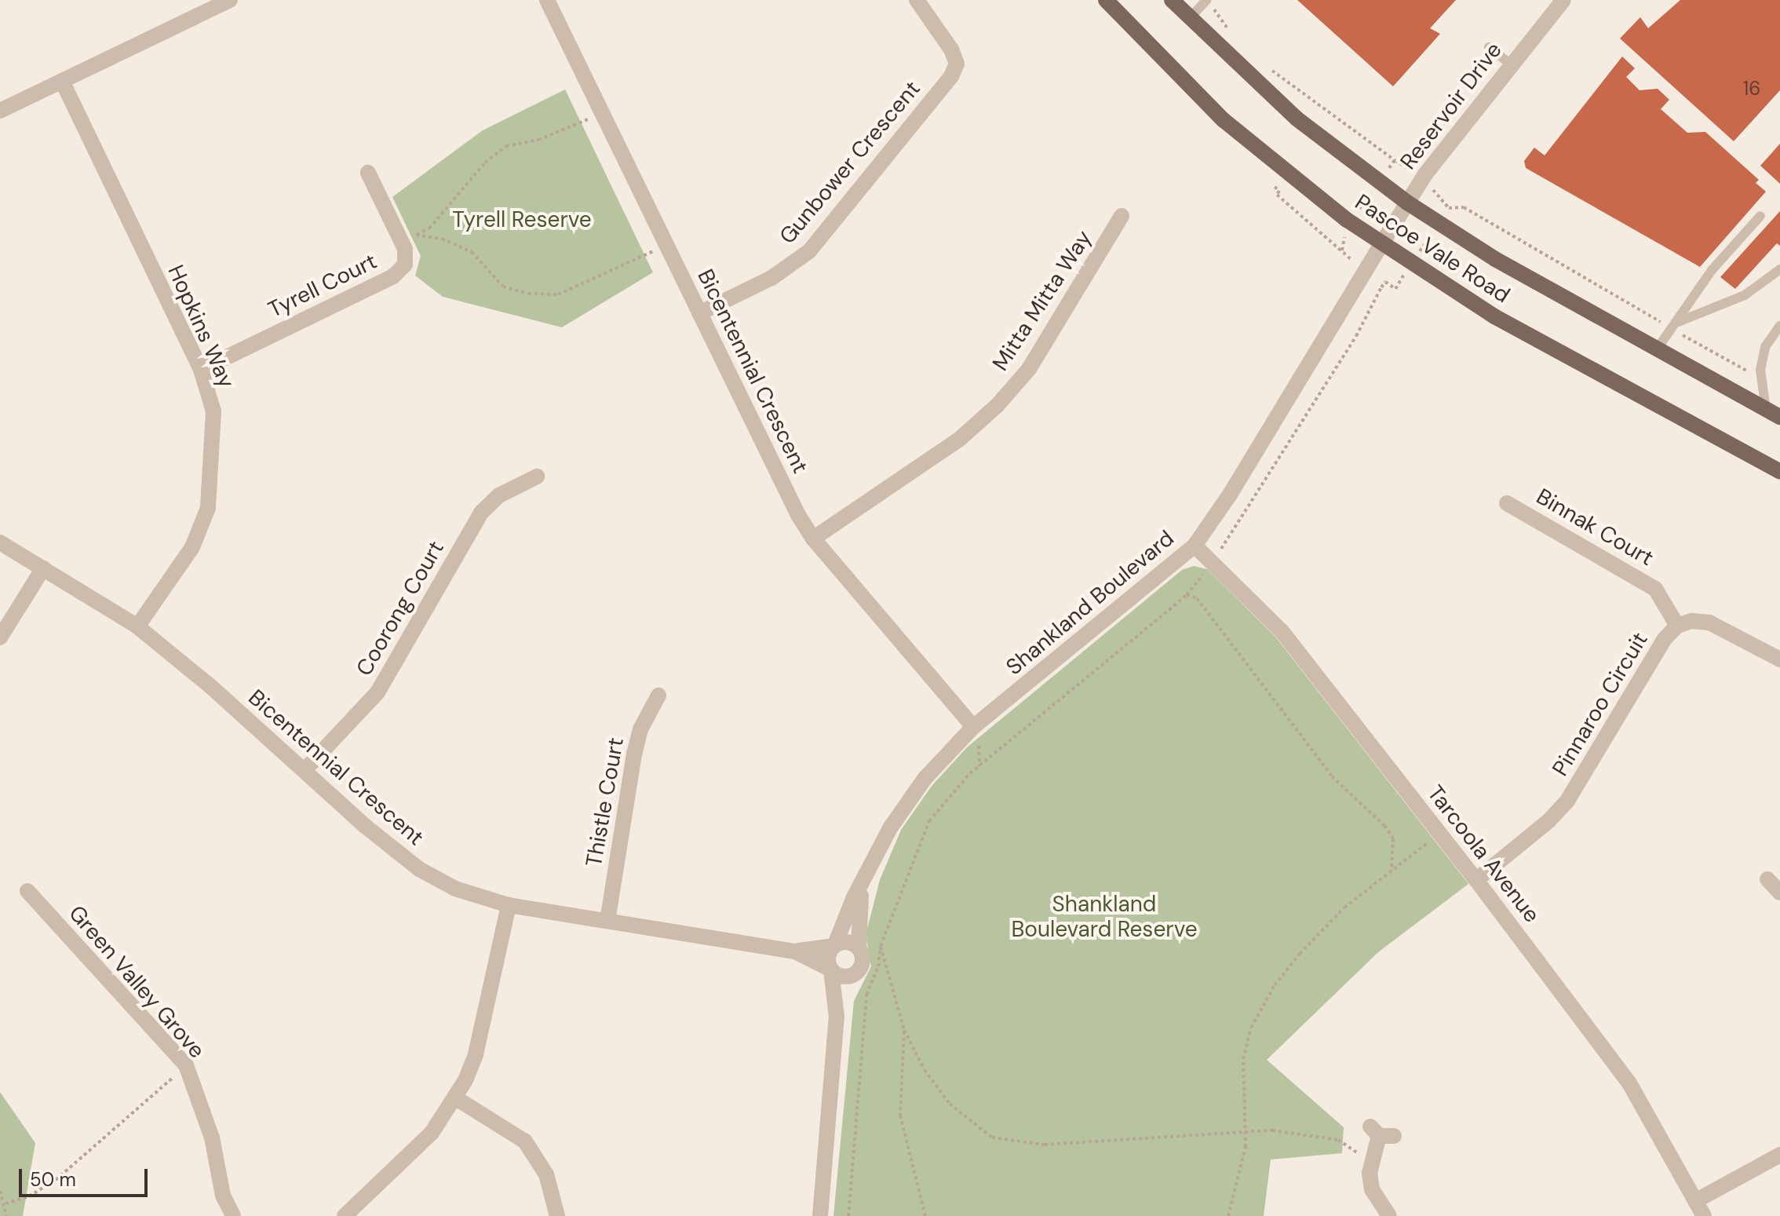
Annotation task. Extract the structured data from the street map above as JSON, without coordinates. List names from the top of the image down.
{
  "streets": {
    "main road": ["Pascoe Vale Road"],
    "street": [
      "Reservoir Drive",
      "Gunbower Crescent",
      "Tyrell Court",
      "Mitta Mitta Way",
      "Hopkins Way",
      "Bicentennial Crescent",
      "Binnak Court",
      "Shankland Boulevard",
      "Coorong Court",
      "Pinnaroo Circuit",
      "Thistle Court",
      "Tarcoola Avenue",
      "Green Valley Grove"
    ]
  },
  "crossings": [
    ["Reservoir Drive", "Pascoe Vale Road"],
    ["Reservoir Drive", "Shankland Boulevard"],
    ["Gunbower Crescent", "Bicentennial Crescent"],
    ["Pascoe Vale Road", "Shankland Boulevard"],
    ["Tyrell Court", "Hopkins Way"],
    ["Mitta Mitta Way", "Bicentennial Crescent"],
    ["Hopkins Way", "Bicentennial Crescent"],
    ["Bicentennial Crescent", "Shankland Boulevard"],
    ["Bicentennial Crescent", "Coorong Court"],
    ["Bicentennial Crescent", "Thistle Court"],
    ["Binnak Court", "Pinnaroo Circuit"],
    ["Shankland Boulevard", "Tarcoola Avenue"],
    ["Pinnaroo Circuit", "Tarcoola Avenue"]
  ],
  "parks": ["Tyrell Reserve", "Shankland Boulevard Reserve"],
  "house_numbers": ["16"],
  "scale_bar": "50 m"
}
